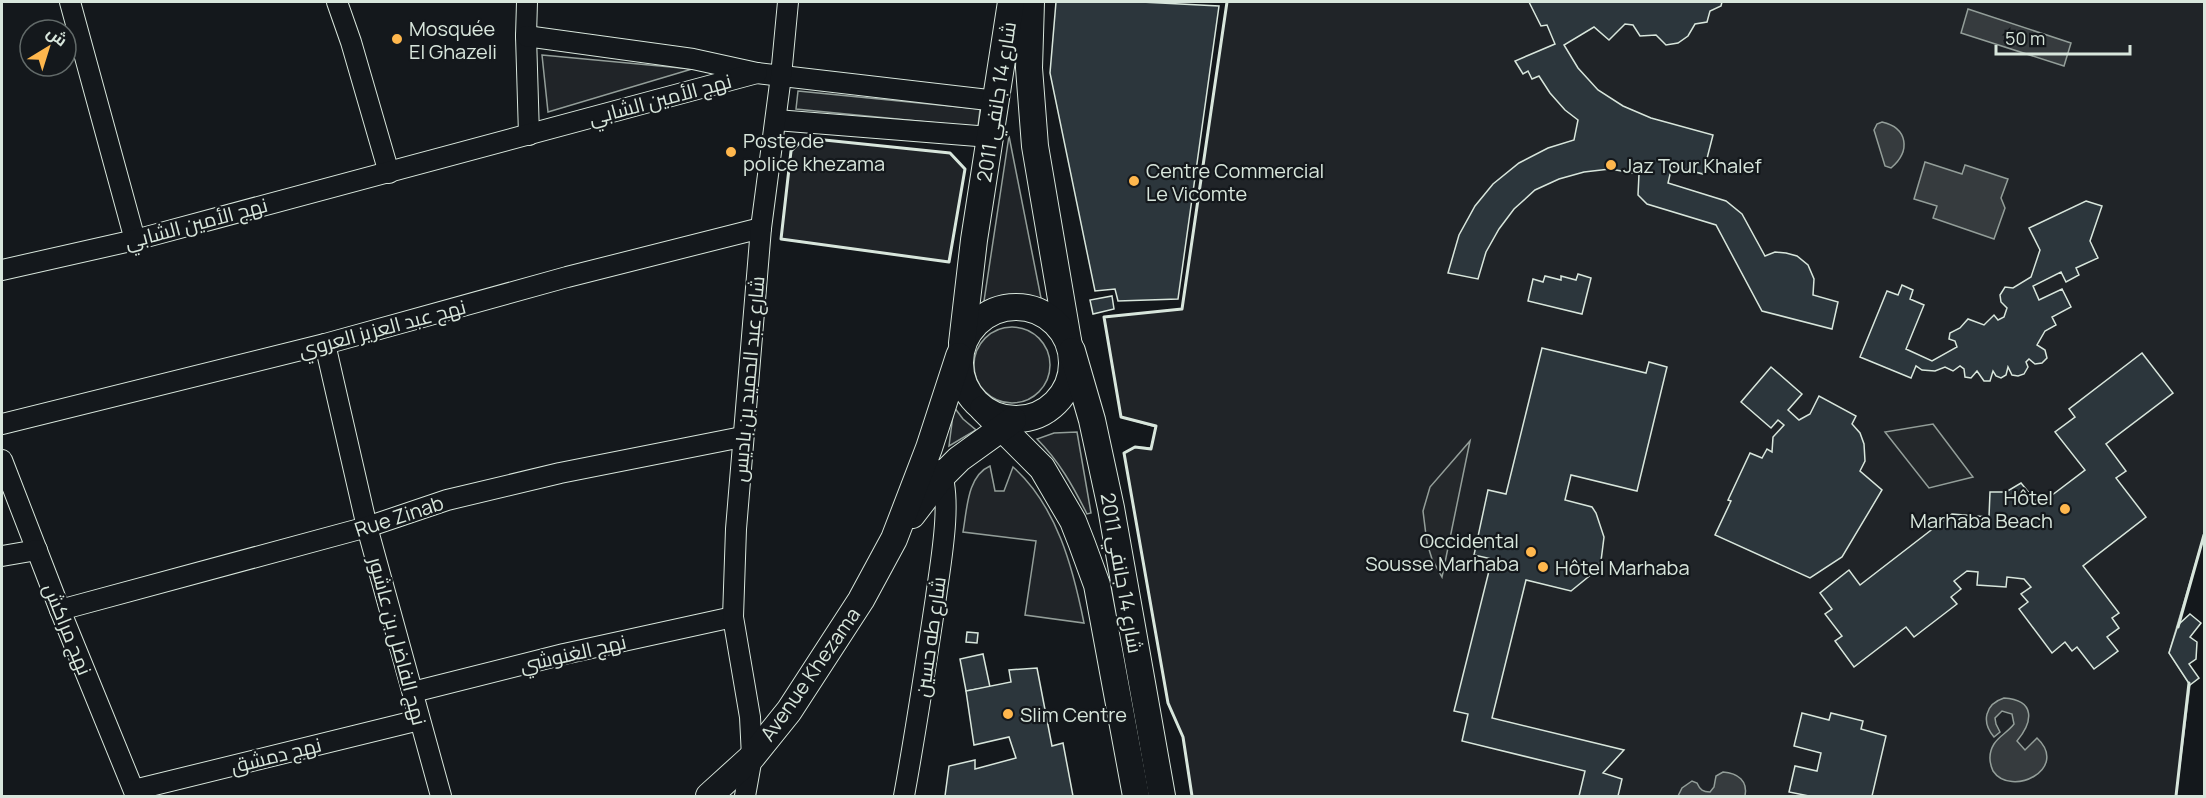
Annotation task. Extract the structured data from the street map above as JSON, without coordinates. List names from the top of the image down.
{
  "streets": {
    "main road": ["شارع 14 جانفي 2011", "Avenue Khezama"],
    "street": [
      "نهج الأمين الشابي",
      "نهج عبد العزيز العروي",
      "شارع عبد الحميد بن باديس",
      "Rue Zinab",
      "نهج مراكش",
      "شارع طه حسين",
      "نهج الفاضل بن عاشور",
      "نهج الغنوشي",
      "نهج دمشق"
    ]
  },
  "crossings": [
    ["شارع 14 جانفي 2011", "Avenue Khezama"],
    ["نهج عبد العزيز العروي", "شارع عبد الحميد بن باديس"],
    ["نهج عبد العزيز العروي", "نهج الفاضل بن عاشور"],
    ["شارع عبد الحميد بن باديس", "Rue Zinab"],
    ["شارع عبد الحميد بن باديس", "نهج الغنوشي"],
    ["شارع عبد الحميد بن باديس", "Avenue Khezama"],
    ["Rue Zinab", "نهج مراكش"],
    ["Rue Zinab", "نهج الفاضل بن عاشور"],
    ["نهج مراكش", "نهج دمشق"],
    ["شارع طه حسين", "Avenue Khezama"],
    ["نهج الفاضل بن عاشور", "نهج الغنوشي"],
    ["نهج الفاضل بن عاشور", "نهج دمشق"]
  ],
  "places": [
    "Mosquée El Ghazeli",
    "Poste de police khezama",
    "Jaz Tour Khalef",
    "Centre Commercial Le Vicomte",
    "Hôtel Marhaba Beach",
    "Occidental Sousse Marhaba",
    "Hôtel Marhaba",
    "Slim Centre"
  ],
  "scale_bar": "50 m",
  "north": "top right"
}
